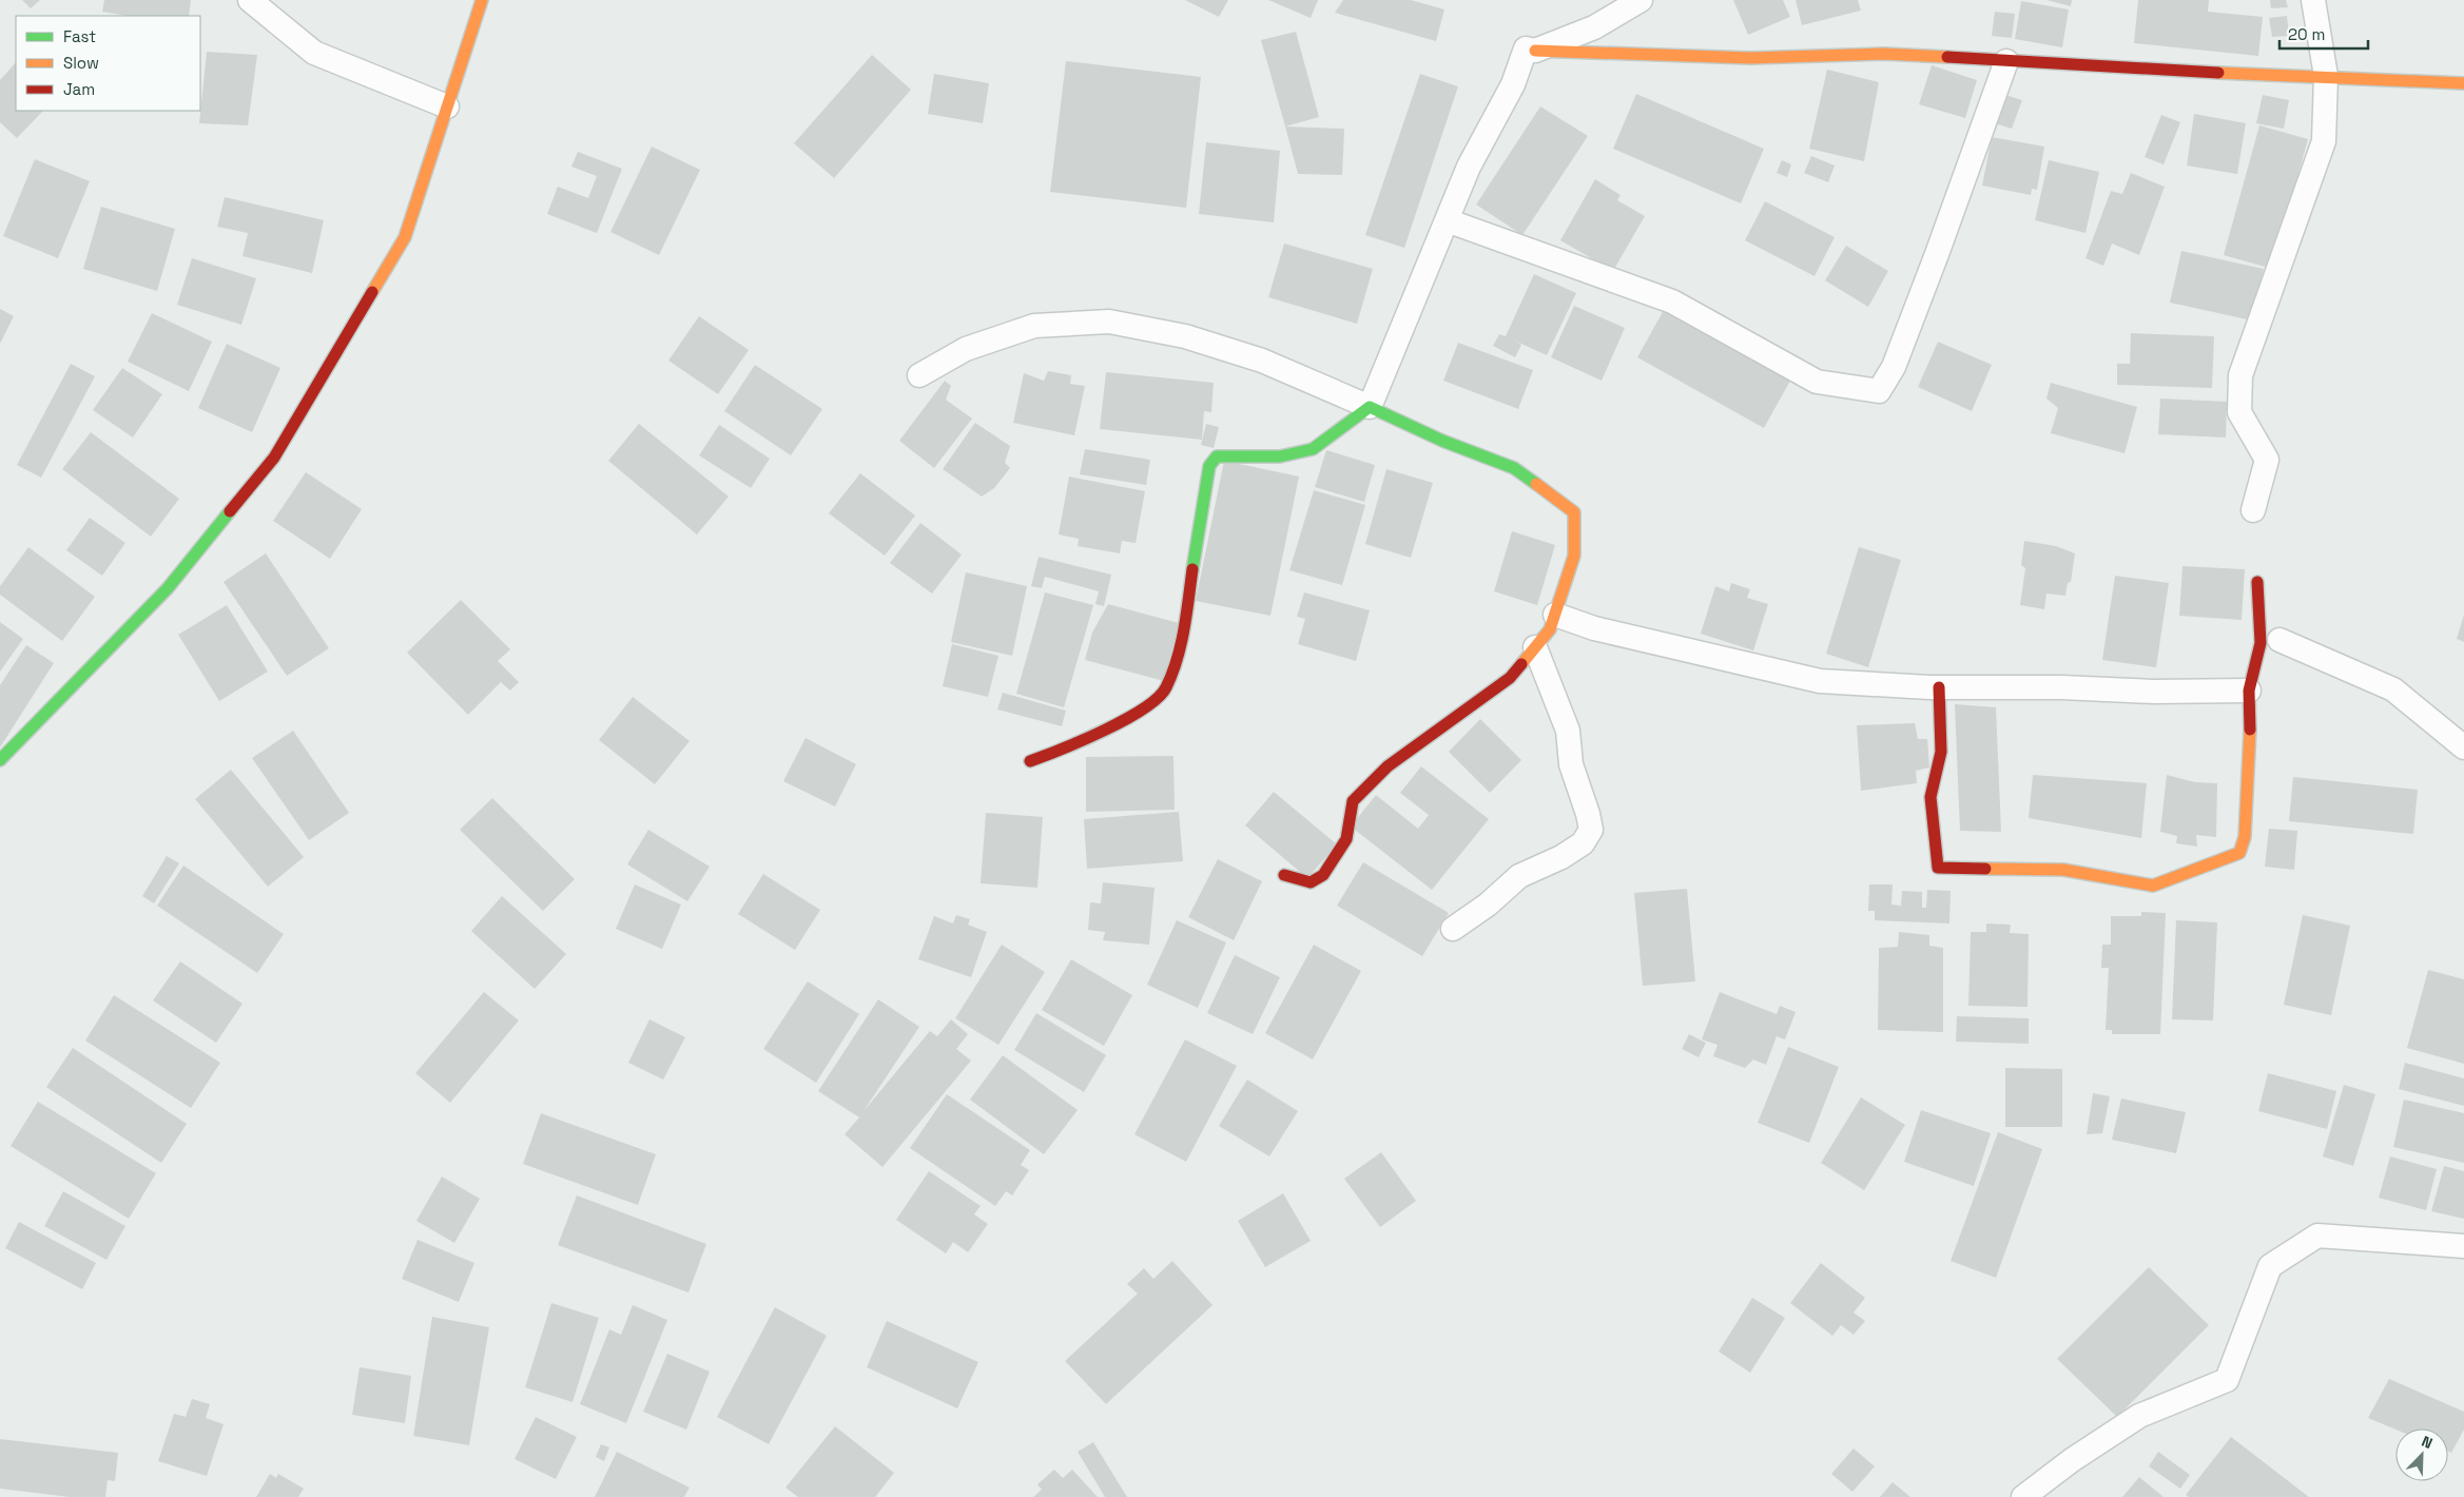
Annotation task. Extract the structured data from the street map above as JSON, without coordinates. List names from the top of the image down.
{
  "legend": ["Fast", "Slow", "Jam"],
  "scale_bar": "20 m",
  "north": "top right"
}
